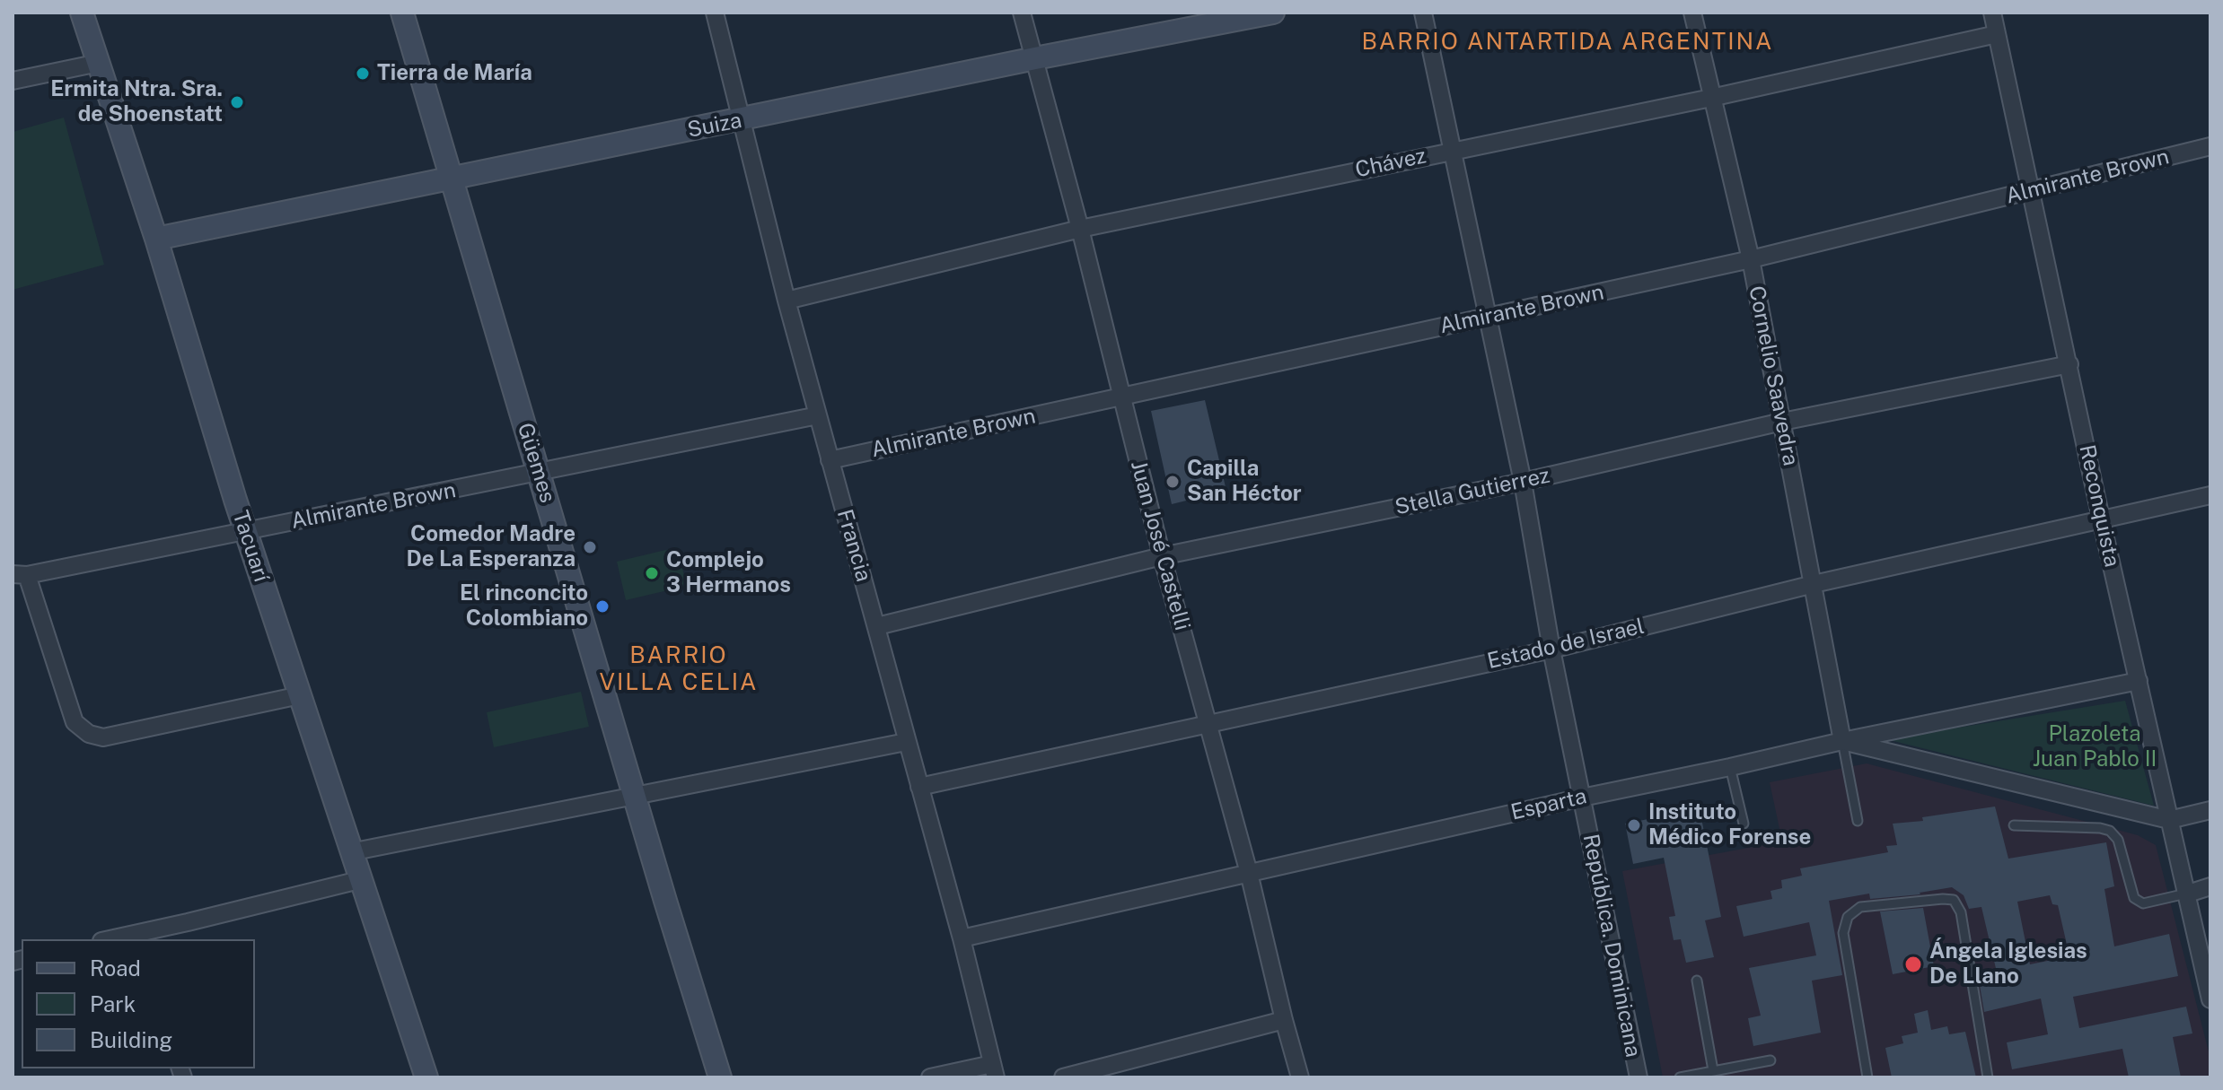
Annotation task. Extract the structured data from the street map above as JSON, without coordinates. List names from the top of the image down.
{
  "streets": {
    "street": [
      "Suiza",
      "Chávez",
      "Almirante Brown",
      "Cornelio Saavedra",
      "Güemes",
      "Stella Gutierrez",
      "Reconquista",
      "Francia",
      "Juan José Castelli",
      "Tacuarí",
      "Estado de Israel",
      "Esparta",
      "República. Dominicana"
    ]
  },
  "crossings": [
    ["Suiza", "Güemes"],
    ["Suiza", "Francia"],
    ["Suiza", "Juan José Castelli"],
    ["Suiza", "Tacuarí"],
    ["Chávez", "Cornelio Saavedra"],
    ["Chávez", "Reconquista"],
    ["Chávez", "Francia"],
    ["Chávez", "Juan José Castelli"],
    ["Chávez", "República. Dominicana"],
    ["Almirante Brown", "Cornelio Saavedra"],
    ["Almirante Brown", "Güemes"],
    ["Almirante Brown", "Reconquista"],
    ["Almirante Brown", "Francia"],
    ["Almirante Brown", "Juan José Castelli"],
    ["Almirante Brown", "Tacuarí"],
    ["Almirante Brown", "República. Dominicana"],
    ["Cornelio Saavedra", "Stella Gutierrez"],
    ["Cornelio Saavedra", "Estado de Israel"],
    ["Cornelio Saavedra", "Esparta"],
    ["Stella Gutierrez", "Reconquista"],
    ["Stella Gutierrez", "Francia"],
    ["Stella Gutierrez", "Juan José Castelli"],
    ["Stella Gutierrez", "República. Dominicana"],
    ["Reconquista", "Estado de Israel"],
    ["Reconquista", "Esparta"],
    ["Francia", "Estado de Israel"],
    ["Francia", "Esparta"],
    ["Juan José Castelli", "Estado de Israel"],
    ["Juan José Castelli", "Esparta"],
    ["Estado de Israel", "República. Dominicana"],
    ["Esparta", "República. Dominicana"]
  ],
  "districts": ["BARRIO ANTARTIDA ARGENTINA", "BARRIO VILLA CELIA"],
  "parks": ["Plazoleta Juan Pablo II"],
  "places": [
    "Tierra de María",
    "Ermita Ntra. Sra. de Shoenstatt",
    "Capilla San Héctor",
    "Comedor Madre De La Esperanza",
    "Complejo 3 Hermanos",
    "El rinconcito Colombiano",
    "Instituto Médico Forense",
    "Ángela Iglesias De Llano"
  ],
  "legend": ["Road", "Park", "Building"]
}
